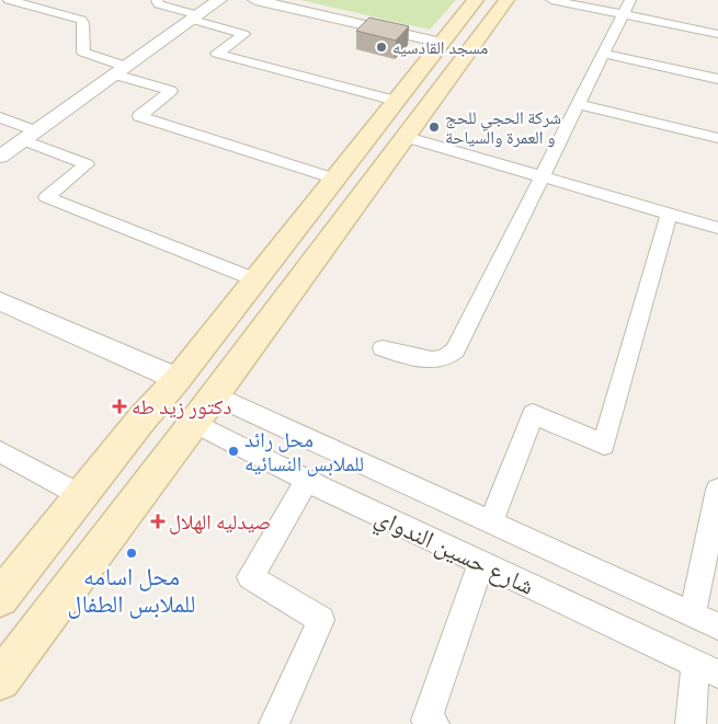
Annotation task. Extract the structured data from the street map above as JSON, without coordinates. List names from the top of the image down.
{
  "streets": {
    "street": ["شارع حسين الندواي"]
  },
  "places": {
    "other": [
      "مسجد القادسيه",
      "شركة الحجي للحج و العمرة والسياحة",
      "محل رائد للملابس النسائيه",
      "محل اسامه للملابس الطفال"
    ],
    "health": ["دكتور زيد طه", "صيدليه الهلال"]
  }
}
